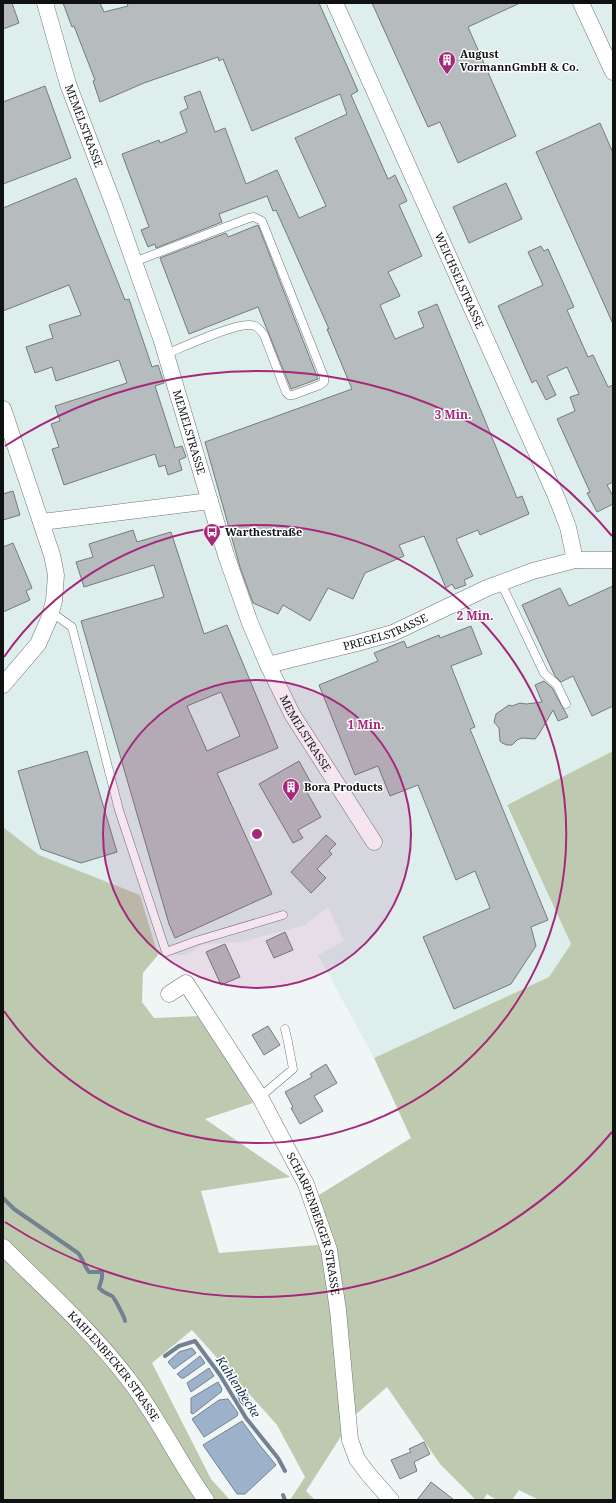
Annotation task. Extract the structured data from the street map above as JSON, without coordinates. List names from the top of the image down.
{
  "streets": {
    "street": [
      "MEMELSTRASSE",
      "WEICHSELSTRASSE",
      "PREGELSTRASSE",
      "SCHARPENBERGER STRASSE",
      "KAHLENBECKER STRASSE"
    ]
  },
  "crossings": [
    ["MEMELSTRASSE", "PREGELSTRASSE"],
    ["WEICHSELSTRASSE", "PREGELSTRASSE"]
  ],
  "water": ["Kahlenbecke"],
  "places": {
    "building": ["August VormannGmbH & Co.", "Bora Products"],
    "bus stop": ["Warthestraße"]
  },
  "rings": ["3 Min.", "2 Min.", "1 Min."]
}
